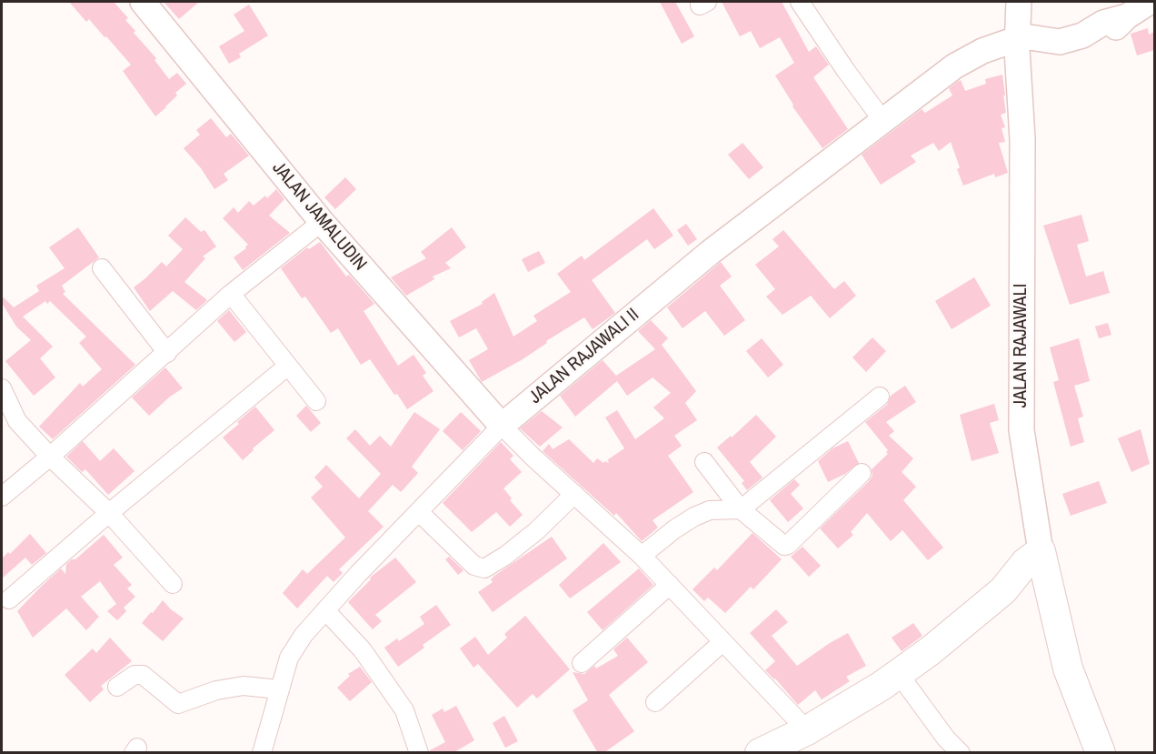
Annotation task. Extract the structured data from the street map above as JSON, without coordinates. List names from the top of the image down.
{
  "streets": {
    "street": ["JALAN JAMALUDIN", "JALAN RAJAWALI", "JALAN RAJAWALI II"]
  },
  "crossings": [
    ["JALAN JAMALUDIN", "JALAN RAJAWALI II"],
    ["JALAN RAJAWALI", "JALAN RAJAWALI II"]
  ]
}
